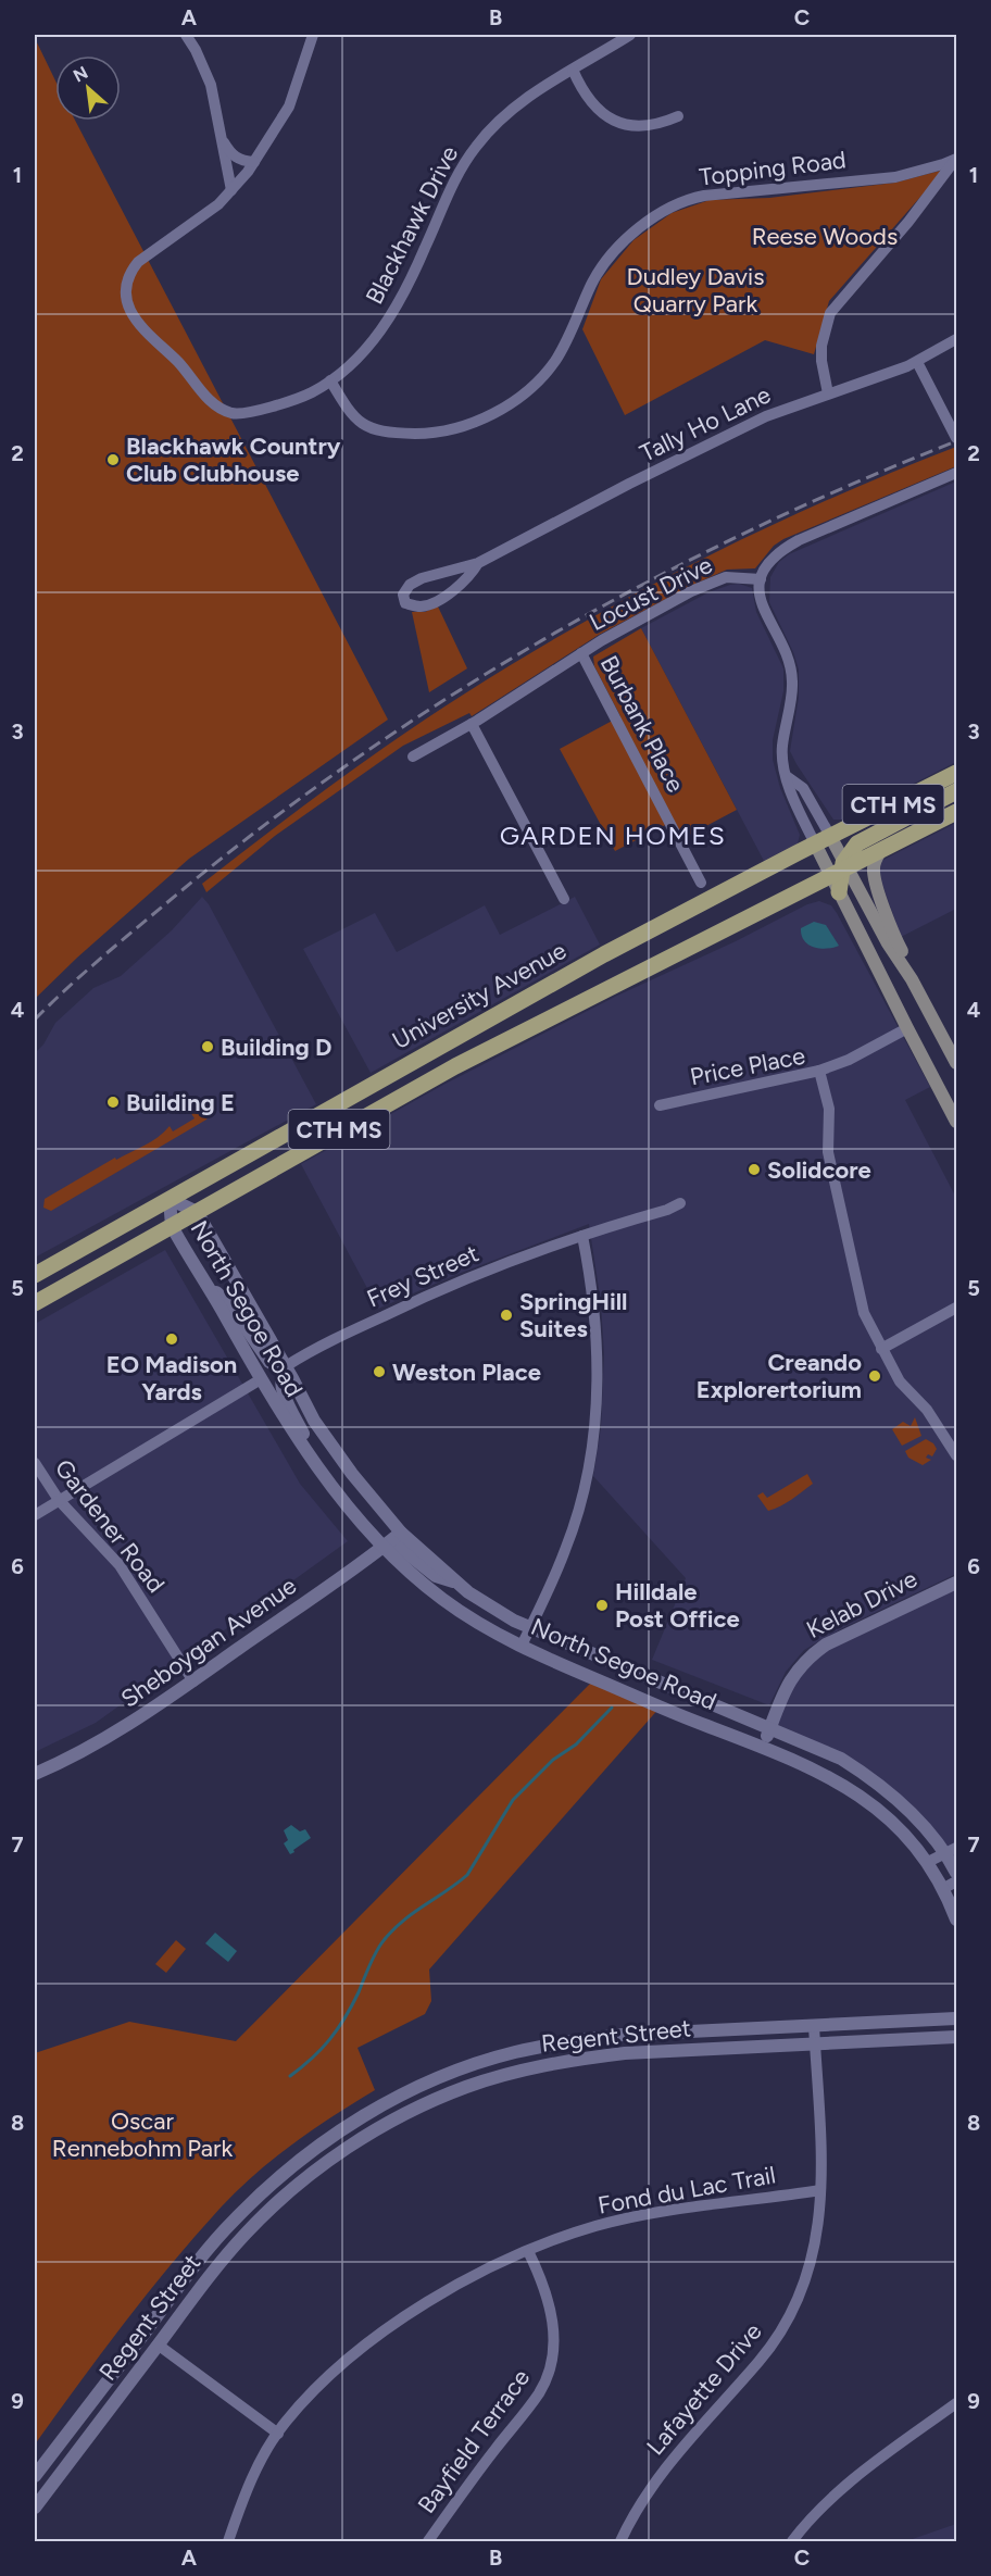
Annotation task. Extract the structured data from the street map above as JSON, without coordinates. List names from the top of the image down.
{
  "streets": {
    "main road": ["CTH MS", "University Avenue"],
    "street": [
      "Topping Road",
      "Blackhawk Drive",
      "Tally Ho Lane",
      "Locust Drive",
      "Burbank Place",
      "Price Place",
      "Frey Street",
      "North Segoe Road",
      "Gardener Road",
      "Kelab Drive",
      "Sheboygan Avenue",
      "Regent Street",
      "Fond du Lac Trail",
      "Lafayette Drive",
      "Bayfield Terrace"
    ]
  },
  "crossings": [
    ["Topping Road", "Blackhawk Drive"],
    ["Locust Drive", "Burbank Place"],
    ["University Avenue", "North Segoe Road"],
    ["Frey Street", "North Segoe Road"],
    ["North Segoe Road", "Kelab Drive"],
    ["North Segoe Road", "Sheboygan Avenue"],
    ["Gardener Road", "Sheboygan Avenue"],
    ["Regent Street", "Lafayette Drive"],
    ["Fond du Lac Trail", "Lafayette Drive"],
    ["Fond du Lac Trail", "Bayfield Terrace"]
  ],
  "districts": ["GARDEN HOMES"],
  "parks": ["Reese Woods", "Dudley Davis Quarry Park", "Oscar Rennebohm Park"],
  "places": [
    "Blackhawk Country Club Clubhouse",
    "Building D",
    "Building E",
    "Solidcore",
    "SpringHill Suites",
    "EO Madison Yards",
    "Weston Place",
    "Creando Explorertorium",
    "Hilldale Post Office"
  ],
  "north": "top left",
  "grid": {
    "columns": ["A", "B", "C"],
    "rows": [
      "1",
      "2",
      "3",
      "4",
      "5",
      "6",
      "7",
      "8",
      "9"
    ]
  }
}
